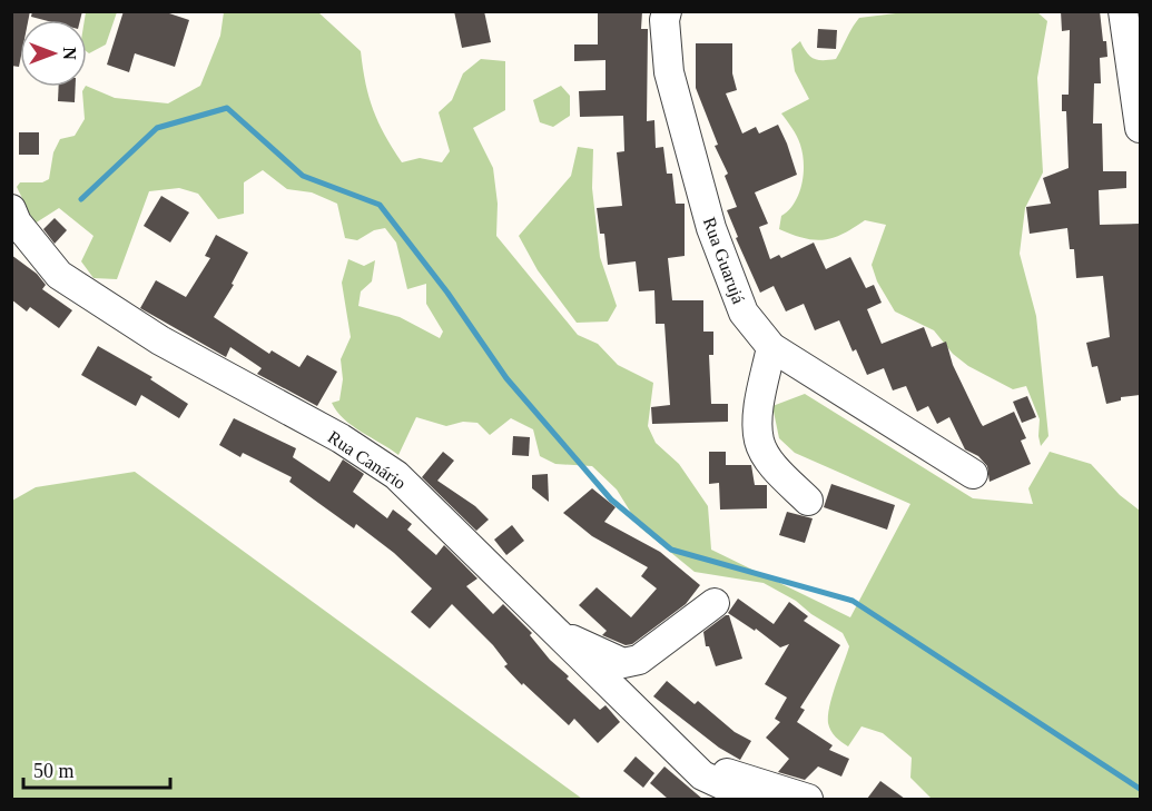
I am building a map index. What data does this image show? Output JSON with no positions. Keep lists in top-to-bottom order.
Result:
{
  "streets": {
    "street": ["Rua Guarujá", "Rua Canário"]
  },
  "scale_bar": "50 m",
  "north": "right"
}
